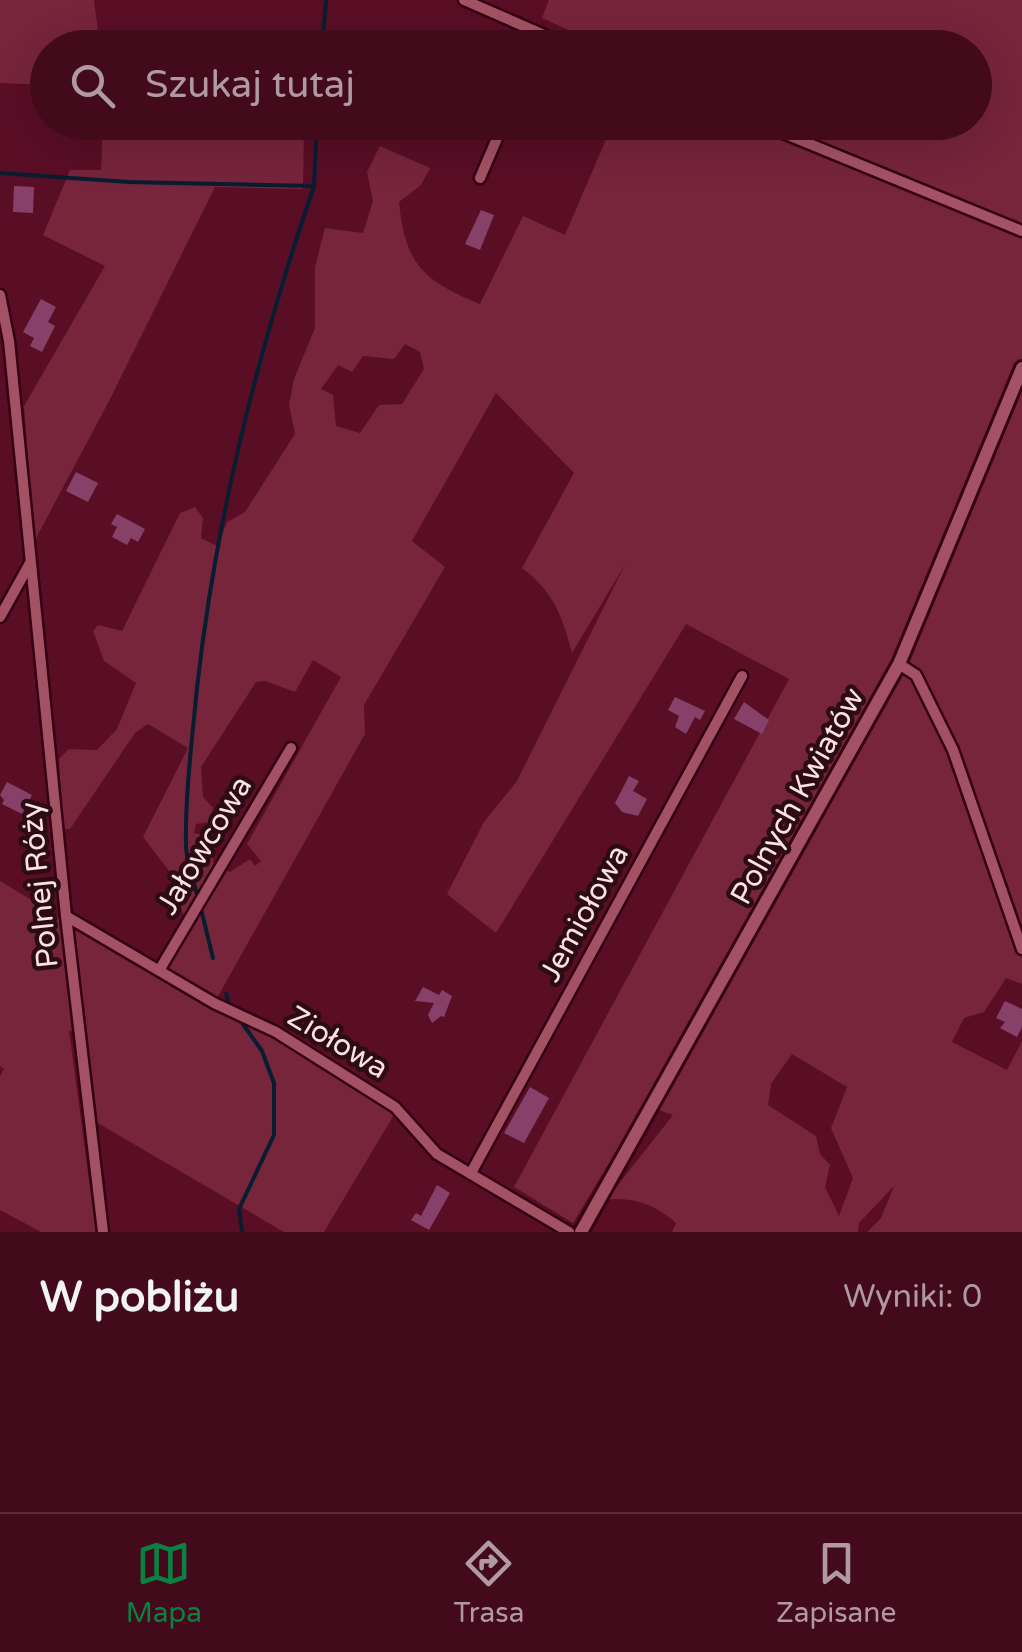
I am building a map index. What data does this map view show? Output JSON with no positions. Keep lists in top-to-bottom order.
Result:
{
  "streets": {
    "street": [
      "Polnych Kwiatów",
      "Jałowcowa",
      "Polnej Róży",
      "Jemiołowa",
      "Ziołowa"
    ]
  },
  "crossings": [
    ["Jałowcowa", "Ziołowa"],
    ["Polnej Róży", "Ziołowa"],
    ["Jemiołowa", "Ziołowa"]
  ],
  "page": {
    "search": "Szukaj tutaj",
    "heading": ["W pobliżu", "Wyniki: 0"],
    "nav": ["Mapa", "Trasa", "Zapisane"]
  }
}
